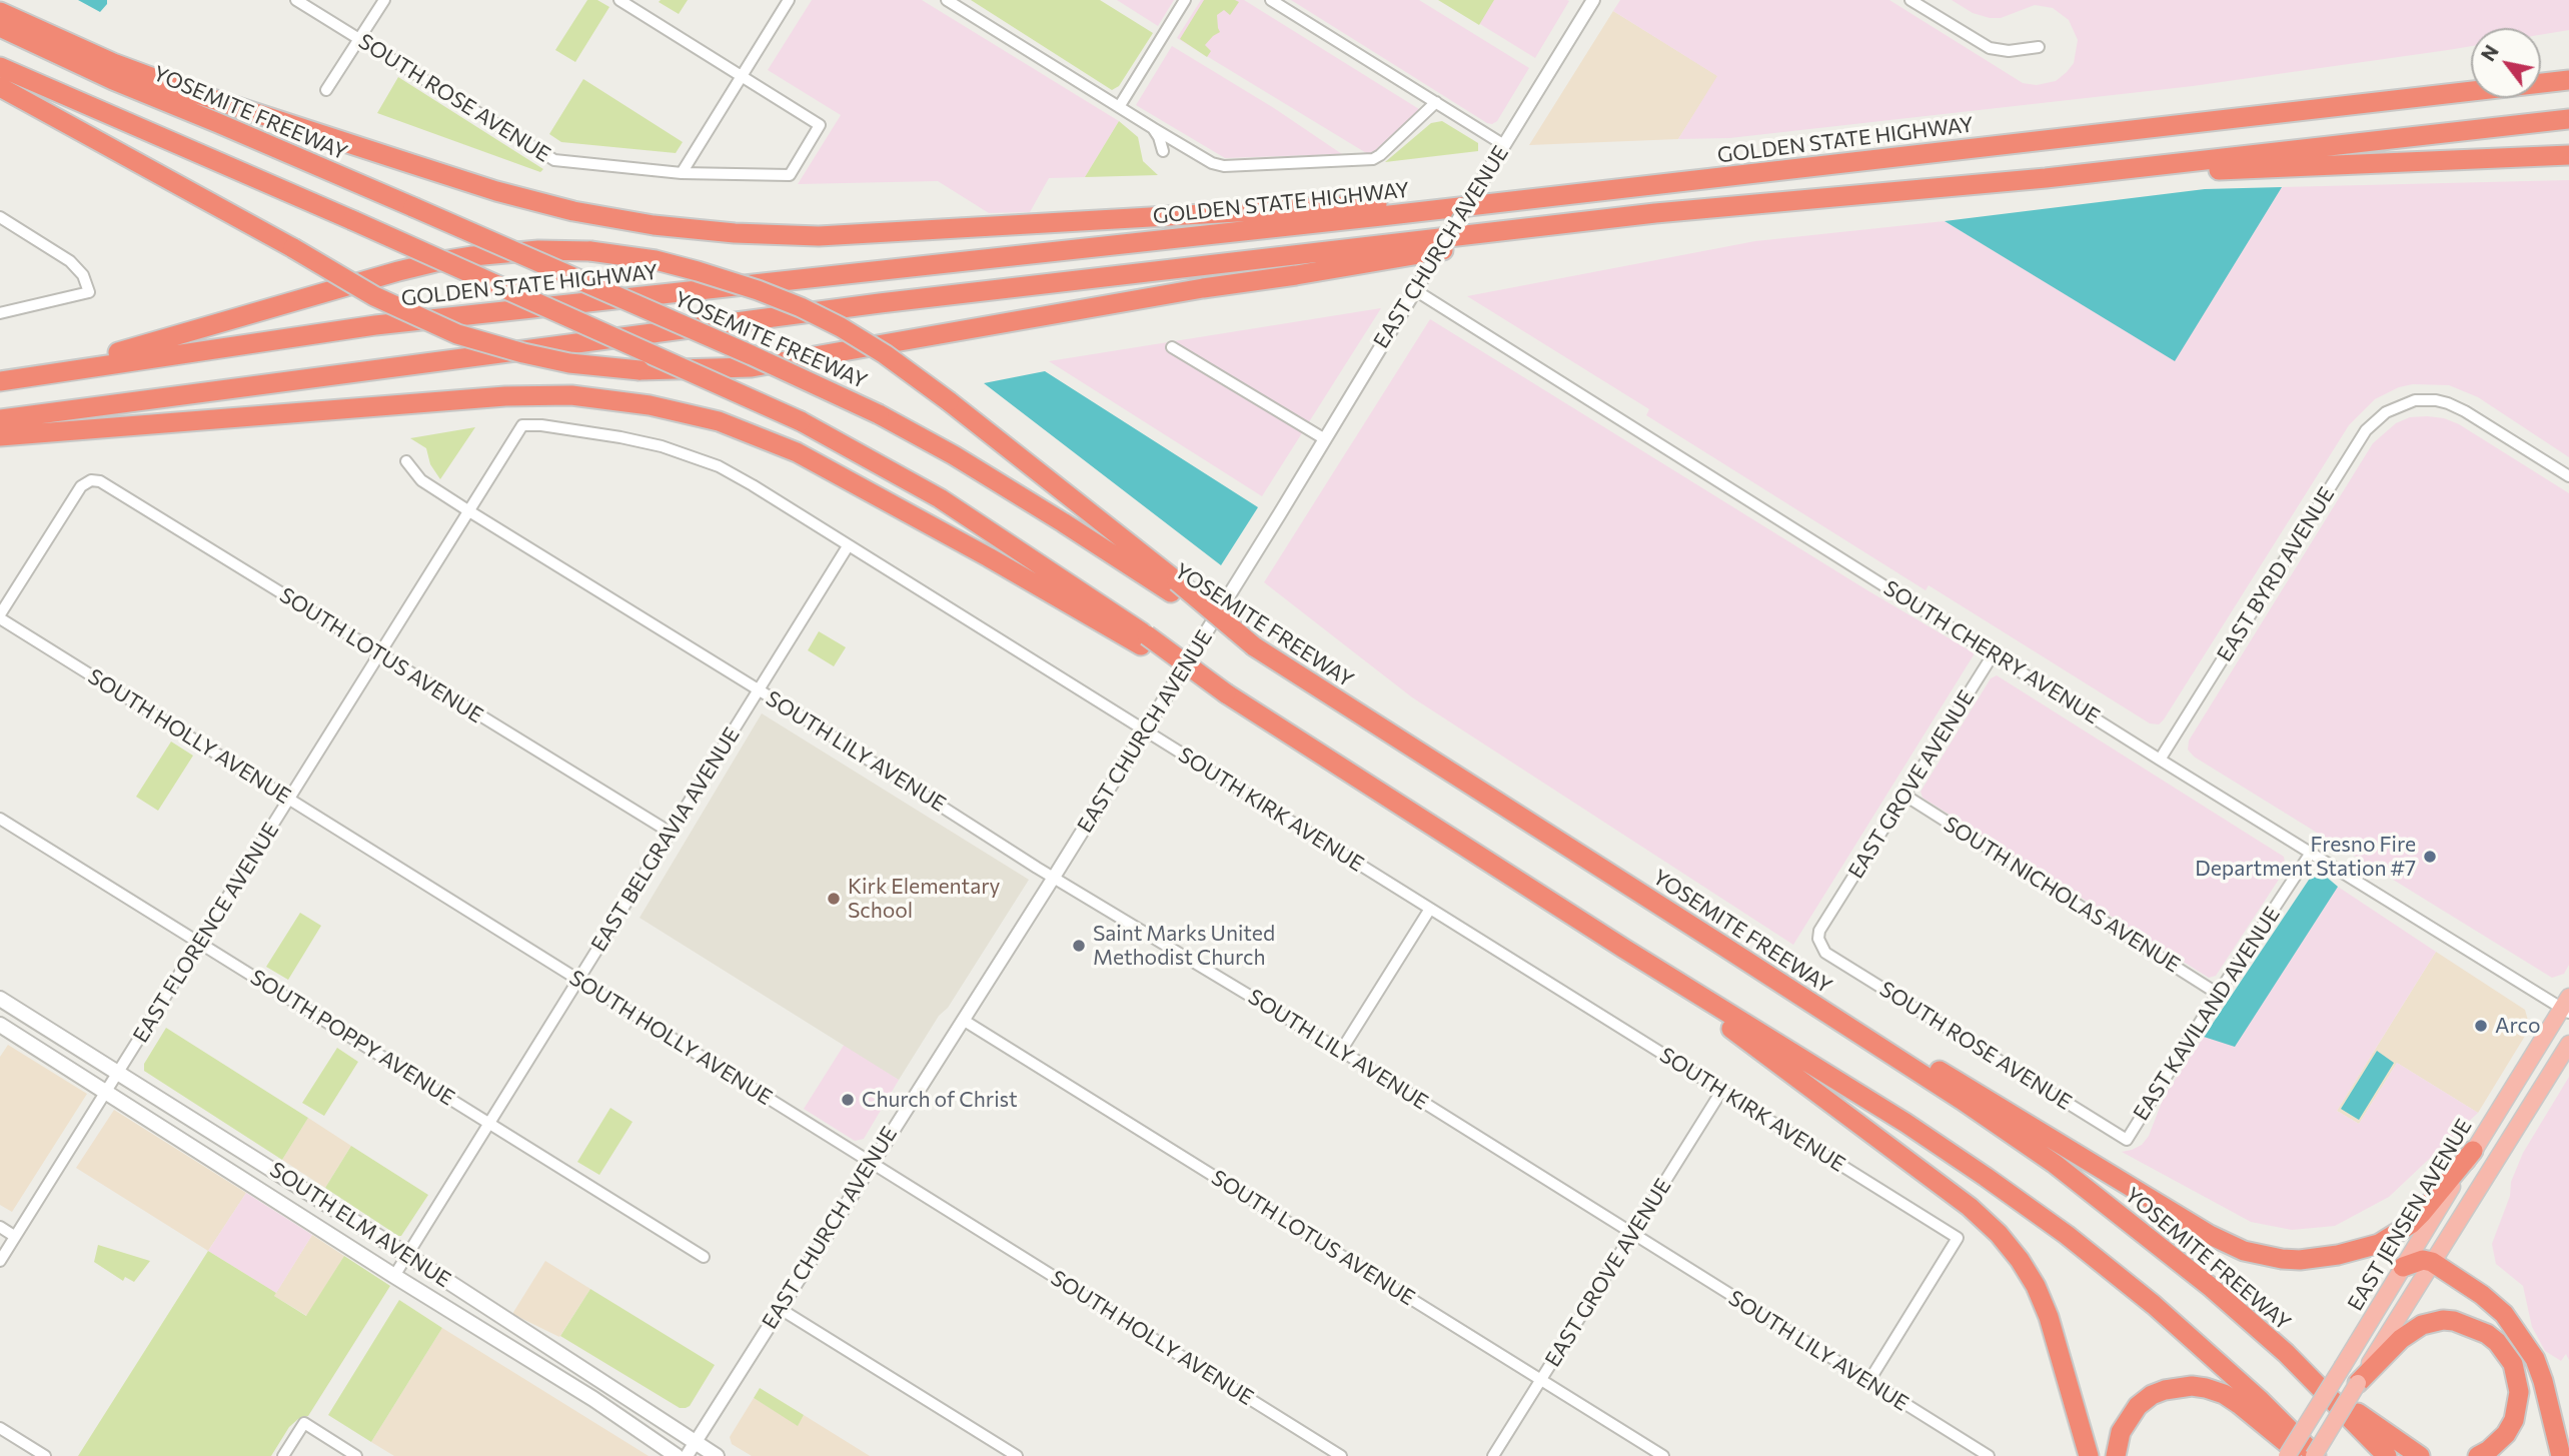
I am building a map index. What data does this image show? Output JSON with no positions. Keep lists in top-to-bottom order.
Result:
{
  "streets": {
    "highway": ["YOSEMITE FREEWAY", "GOLDEN STATE HIGHWAY"],
    "main road": ["EAST JENSEN AVENUE", "SOUTH ELM AVENUE"],
    "street": [
      "SOUTH ROSE AVENUE",
      "EAST CHURCH AVENUE",
      "EAST BYRD AVENUE",
      "SOUTH CHERRY AVENUE",
      "SOUTH LOTUS AVENUE",
      "SOUTH HOLLY AVENUE",
      "SOUTH LILY AVENUE",
      "EAST GROVE AVENUE",
      "SOUTH KIRK AVENUE",
      "EAST BELGRAVIA AVENUE",
      "SOUTH NICHOLAS AVENUE",
      "EAST FLORENCE AVENUE",
      "EAST KAVILAND AVENUE",
      "SOUTH POPPY AVENUE"
    ]
  },
  "crossings": [
    ["SOUTH ROSE AVENUE", "EAST GROVE AVENUE"],
    ["SOUTH ROSE AVENUE", "EAST KAVILAND AVENUE"],
    ["EAST CHURCH AVENUE", "SOUTH CHERRY AVENUE"],
    ["EAST CHURCH AVENUE", "SOUTH LOTUS AVENUE"],
    ["EAST CHURCH AVENUE", "SOUTH HOLLY AVENUE"],
    ["EAST CHURCH AVENUE", "SOUTH LILY AVENUE"],
    ["EAST CHURCH AVENUE", "SOUTH KIRK AVENUE"],
    ["EAST CHURCH AVENUE", "SOUTH ELM AVENUE"],
    ["EAST BYRD AVENUE", "SOUTH CHERRY AVENUE"],
    ["SOUTH CHERRY AVENUE", "EAST GROVE AVENUE"],
    ["SOUTH CHERRY AVENUE", "EAST KAVILAND AVENUE"],
    ["SOUTH CHERRY AVENUE", "EAST JENSEN AVENUE"],
    ["SOUTH LOTUS AVENUE", "SOUTH HOLLY AVENUE"],
    ["SOUTH LOTUS AVENUE", "EAST GROVE AVENUE"],
    ["SOUTH LOTUS AVENUE", "EAST BELGRAVIA AVENUE"],
    ["SOUTH LOTUS AVENUE", "EAST FLORENCE AVENUE"],
    ["SOUTH HOLLY AVENUE", "EAST BELGRAVIA AVENUE"],
    ["SOUTH HOLLY AVENUE", "EAST FLORENCE AVENUE"],
    ["SOUTH LILY AVENUE", "EAST GROVE AVENUE"],
    ["SOUTH LILY AVENUE", "SOUTH KIRK AVENUE"],
    ["SOUTH LILY AVENUE", "EAST BELGRAVIA AVENUE"],
    ["SOUTH LILY AVENUE", "EAST FLORENCE AVENUE"],
    ["EAST GROVE AVENUE", "SOUTH KIRK AVENUE"],
    ["EAST GROVE AVENUE", "SOUTH NICHOLAS AVENUE"],
    ["SOUTH KIRK AVENUE", "EAST BELGRAVIA AVENUE"],
    ["SOUTH KIRK AVENUE", "EAST FLORENCE AVENUE"],
    ["EAST BELGRAVIA AVENUE", "SOUTH POPPY AVENUE"],
    ["EAST BELGRAVIA AVENUE", "SOUTH ELM AVENUE"],
    ["SOUTH NICHOLAS AVENUE", "EAST KAVILAND AVENUE"],
    ["EAST FLORENCE AVENUE", "SOUTH POPPY AVENUE"],
    ["EAST FLORENCE AVENUE", "SOUTH ELM AVENUE"]
  ],
  "places": [
    "Fresno Fire Department Station #7",
    "Kirk Elementary School",
    "Saint Marks United Methodist Church",
    "Arco",
    "Church of Christ"
  ],
  "north": "top left"
}
